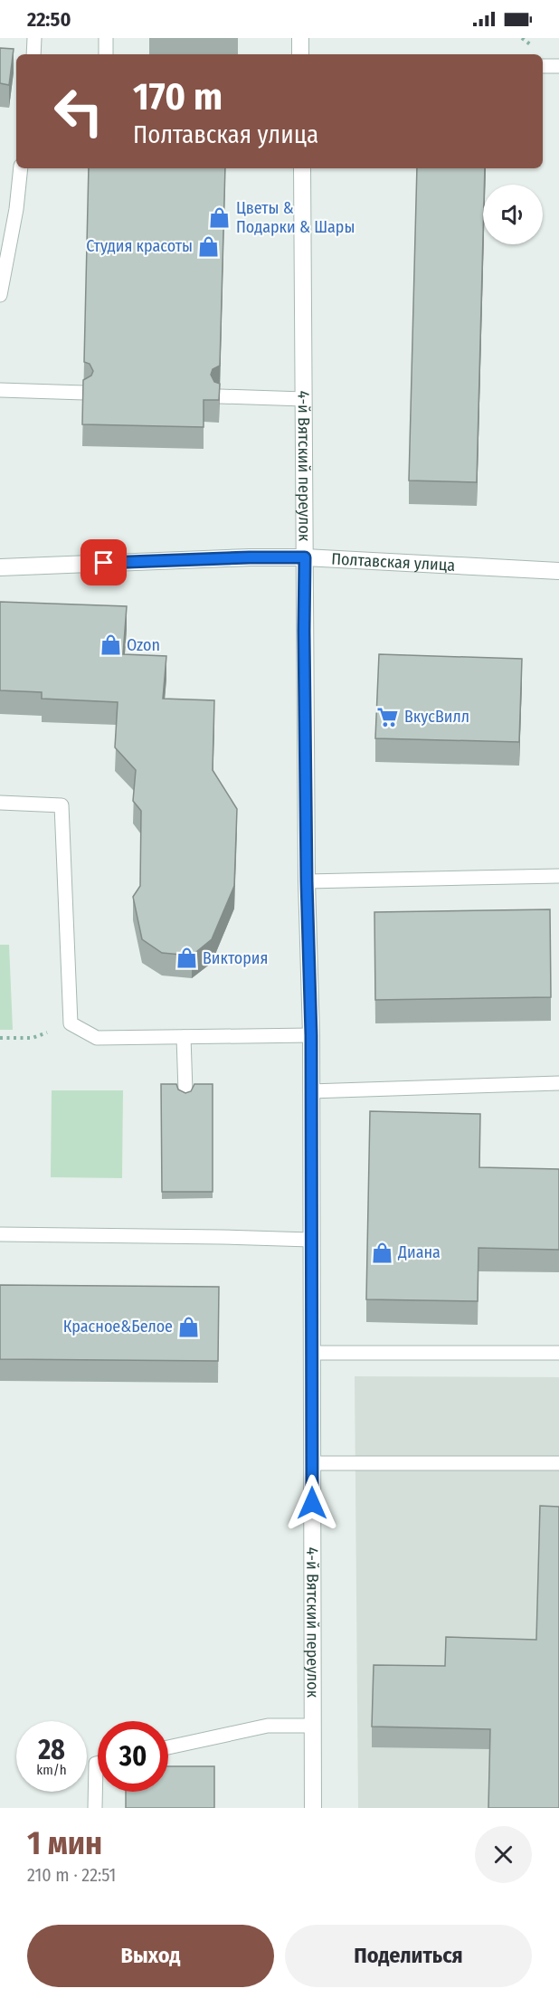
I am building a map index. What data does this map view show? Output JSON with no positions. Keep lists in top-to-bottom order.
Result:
{
  "streets": {
    "street": ["4-й Вятский переулок", "Полтавская улица"]
  },
  "crossings": [
    ["4-й Вятский переулок", "Полтавская улица"]
  ],
  "places": {
    "shop": [
      "Цветы & Подарки & Шары",
      "Студия красоты",
      "Ozon",
      "Виктория",
      "Диана",
      "Красное&Белое"
    ],
    "supermarket": ["ВкусВилл"]
  },
  "page": {
    "status": "22:50",
    "turn": ["170 m", "Полтавская улица"],
    "speed": "28 km/h",
    "limit": "30",
    "heading": ["1 мин", "210 m · 22:51"],
    "buttons": ["Выход", "Поделиться"]
  }
}
